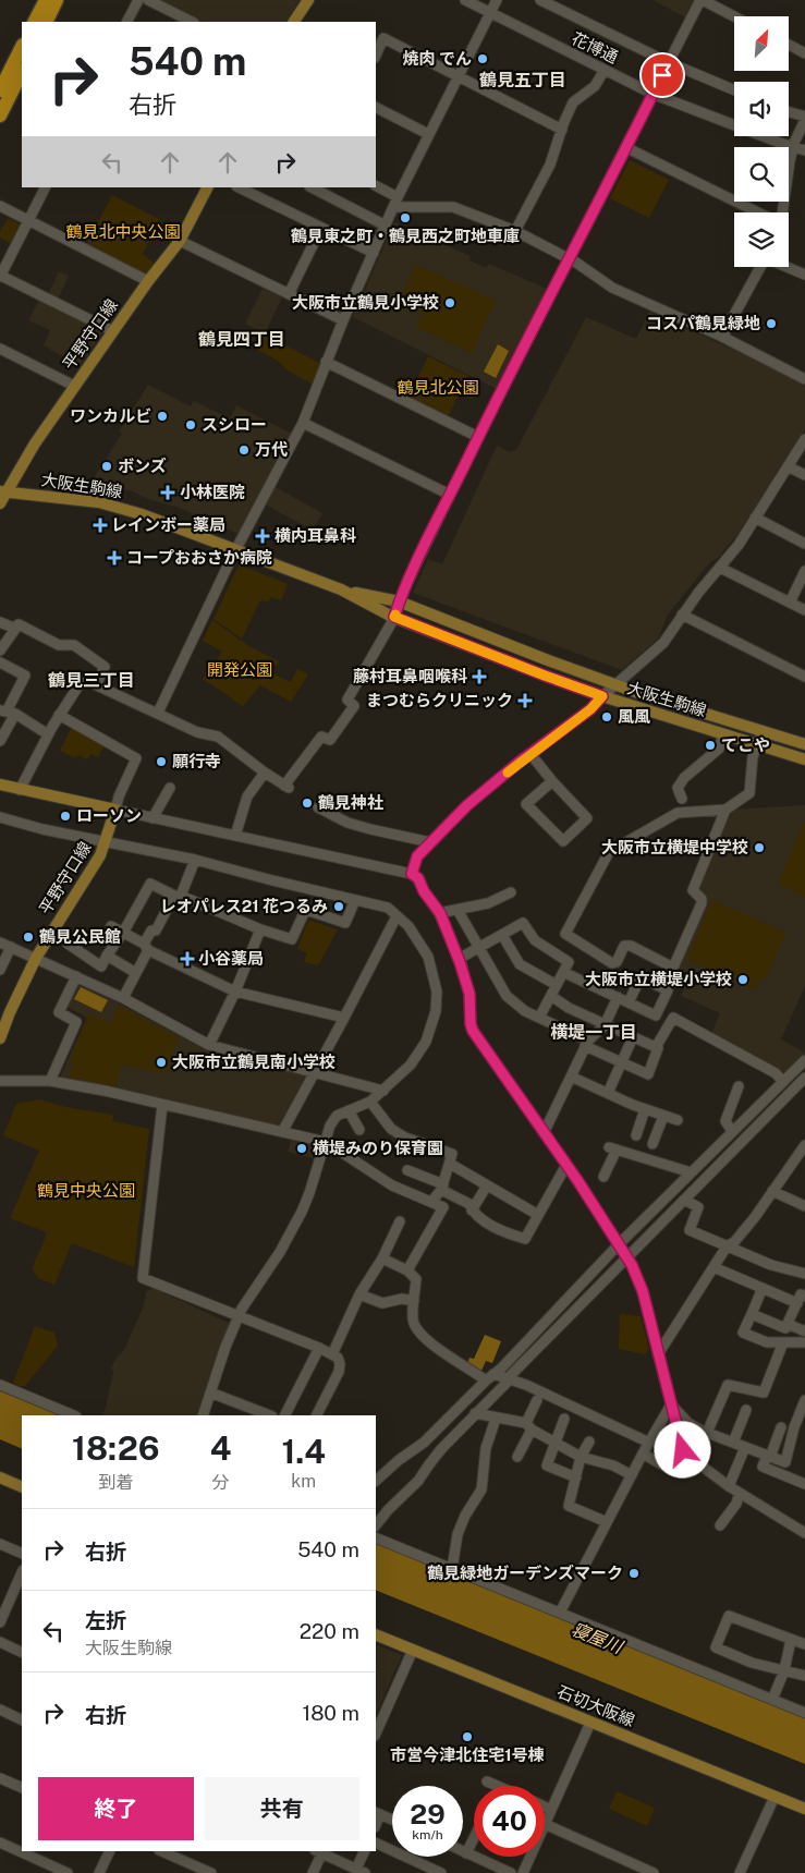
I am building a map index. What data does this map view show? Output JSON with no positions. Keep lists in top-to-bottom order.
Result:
{
  "streets": {
    "main road": ["平野守口線", "大阪生駒線", "石切大阪線"],
    "street": ["花博通"]
  },
  "crossings": [
    ["平野守口線", "大阪生駒線"]
  ],
  "districts": [
    "鶴見五丁目",
    "鶴見四丁目",
    "鶴見三丁目",
    "横堤一丁目"
  ],
  "water": ["寝屋川"],
  "parks": [
    "鶴見北中央公園",
    "鶴見北公園",
    "開発公園",
    "鶴見中央公園"
  ],
  "places": {
    "other": [
      "焼肉 でん",
      "鶴見東之町・鶴見西之町地車庫",
      "大阪市立鶴見小学校",
      "コスパ鶴見緑地",
      "ワンカルビ",
      "スシロー",
      "万代",
      "ボンズ",
      "風風",
      "てこや",
      "願行寺",
      "鶴見神社",
      "ローソン",
      "大阪市立横堤中学校",
      "レオパレス21 花つるみ",
      "鶴見公民館",
      "大阪市立横堤小学校",
      "大阪市立鶴見南小学校",
      "横堤みのり保育園",
      "鶴見緑地ガーデンズマーク",
      "市営今津北住宅1号棟"
    ],
    "health": [
      "小林医院",
      "レインボー薬局",
      "横内耳鼻科",
      "コープおおさか病院",
      "藤村耳鼻咽喉科",
      "まつむらクリニック",
      "小谷薬局"
    ]
  },
  "north": "top right",
  "page": {
    "turn": ["540 m", "右折"],
    "eta": [
      "18:26",
      "到着",
      "4",
      "分",
      "1.4",
      "km"
    ],
    "list": [
      {
        "name": "右折",
        "value": "540 m"
      },
      {
        "name": "左折",
        "note": "大阪生駒線",
        "value": "220 m"
      },
      {
        "name": "右折",
        "value": "180 m"
      }
    ],
    "buttons": ["終了", "共有"],
    "speed": "29 km/h",
    "limit": "40"
  }
}
